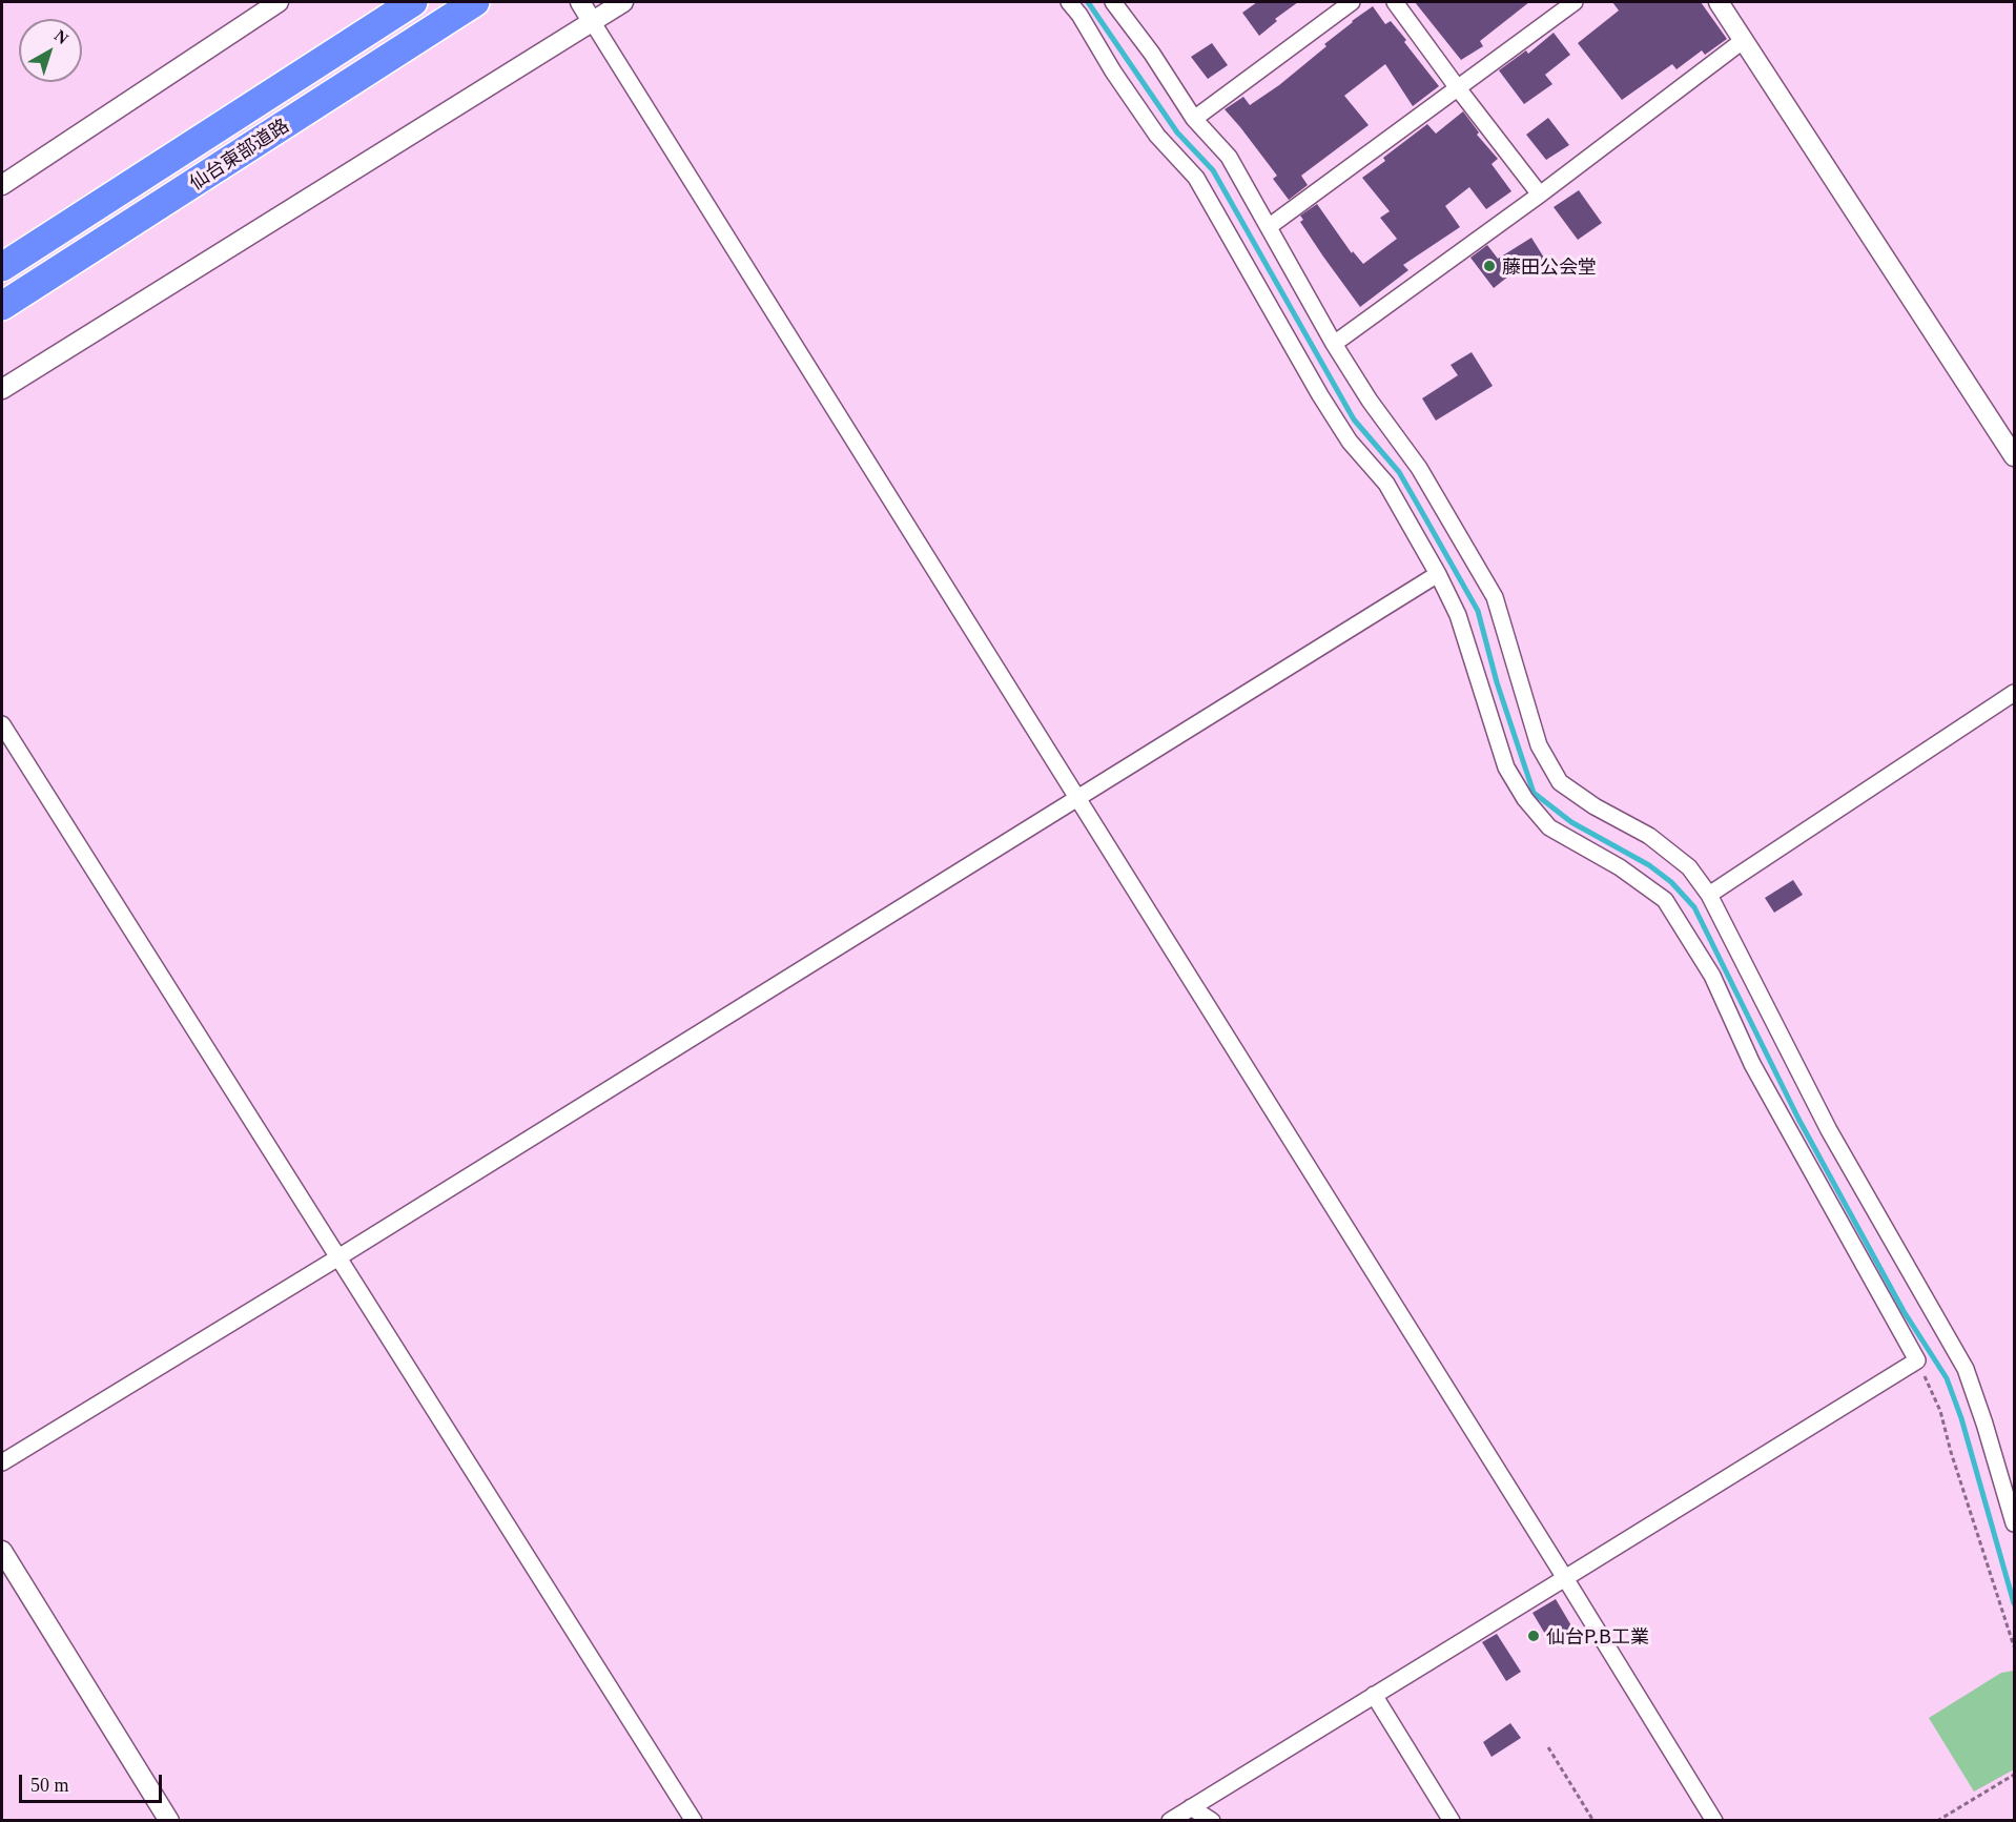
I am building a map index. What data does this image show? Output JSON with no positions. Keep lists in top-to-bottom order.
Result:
{
  "streets": {
    "highway": ["仙台東部道路"]
  },
  "places": ["藤田公会堂", "仙台P.B工業"],
  "scale_bar": "50 m",
  "north": "top right"
}
